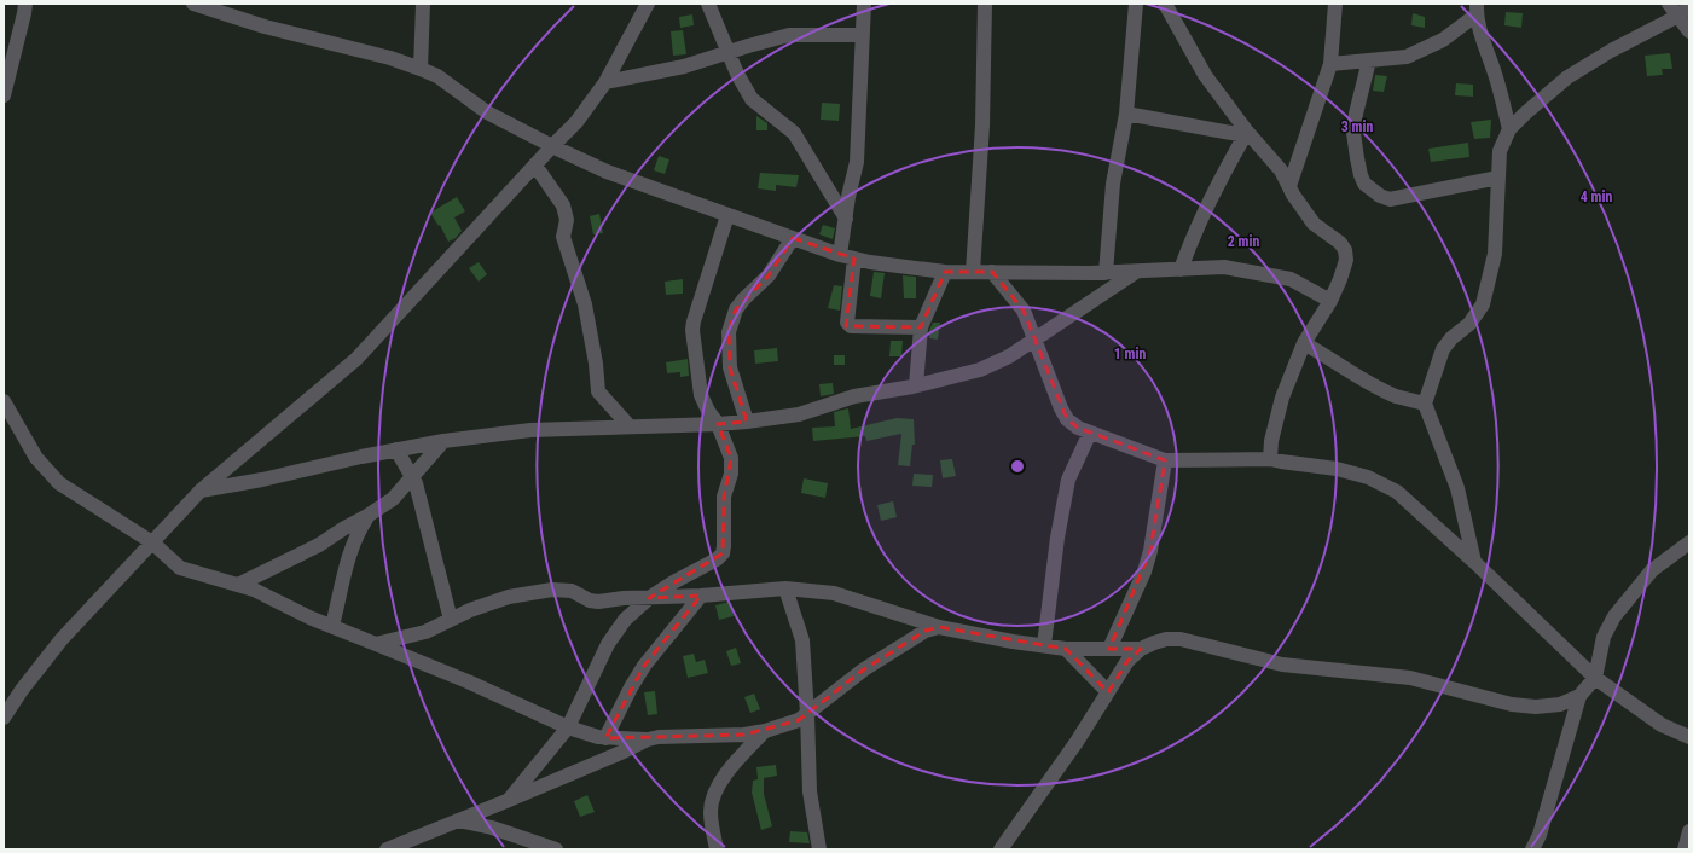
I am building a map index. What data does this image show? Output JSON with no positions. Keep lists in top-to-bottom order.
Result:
{
  "rings": [
    "3 min",
    "4 min",
    "2 min",
    "1 min"
  ]
}
